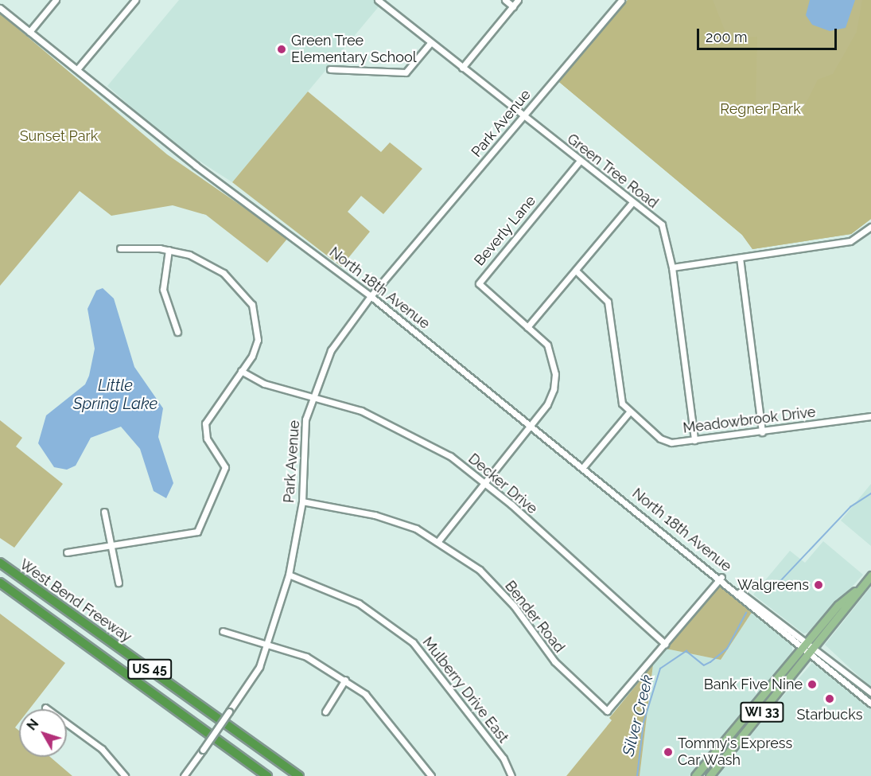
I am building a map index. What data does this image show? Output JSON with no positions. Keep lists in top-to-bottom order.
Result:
{
  "streets": {
    "highway": ["West Bend Freeway", "US 45"],
    "main road": ["WI 33"],
    "street": [
      "Park Avenue",
      "Green Tree Road",
      "Beverly Lane",
      "North 18th Avenue",
      "Meadowbrook Drive",
      "Decker Drive",
      "Bender Road",
      "Mulberry Drive East"
    ]
  },
  "crossings": [
    ["Park Avenue", "Green Tree Road"],
    ["Park Avenue", "North 18th Avenue"],
    ["Park Avenue", "Decker Drive"],
    ["Park Avenue", "Bender Road"],
    ["Park Avenue", "Mulberry Drive East"],
    ["Green Tree Road", "Beverly Lane"],
    ["Green Tree Road", "Meadowbrook Drive"],
    ["Beverly Lane", "North 18th Avenue"],
    ["Beverly Lane", "Decker Drive"],
    ["Beverly Lane", "Bender Road"],
    ["North 18th Avenue", "WI 33"],
    ["Decker Drive", "Bender Road"]
  ],
  "water": ["Little Spring Lake", "Silver Creek"],
  "parks": ["Regner Park", "Sunset Park"],
  "places": [
    "Green Tree Elementary School",
    "Walgreens",
    "Bank Five Nine",
    "Starbucks",
    "Tommy's Express Car Wash"
  ],
  "scale_bar": "200 m",
  "north": "top left"
}
